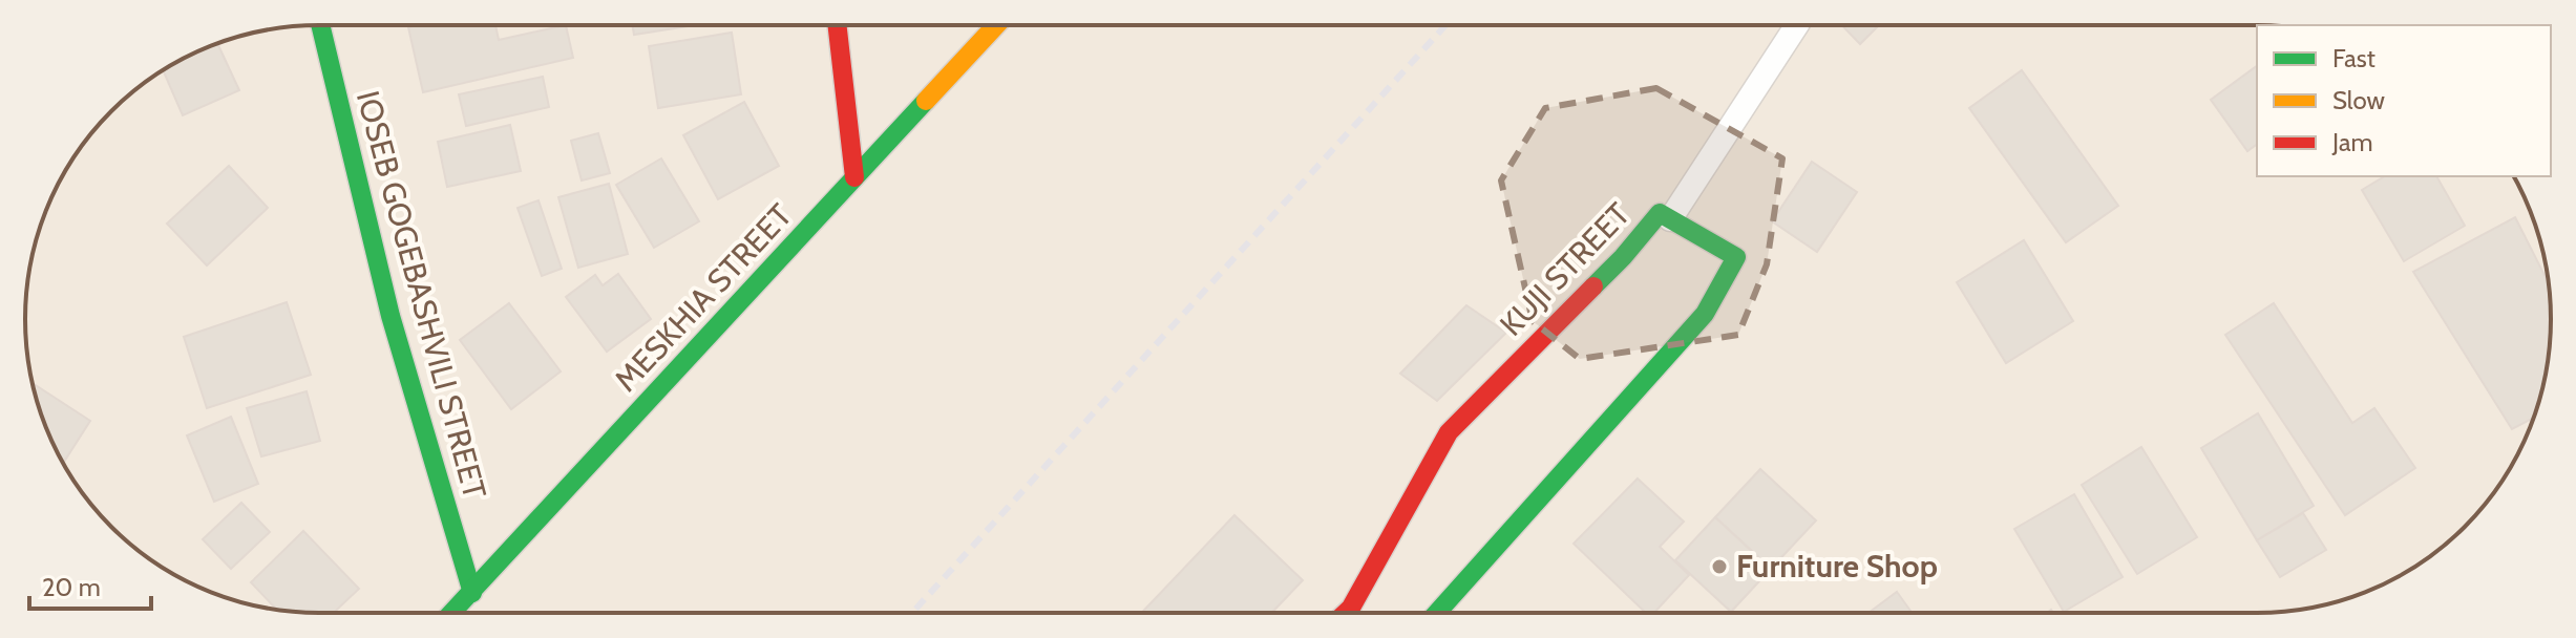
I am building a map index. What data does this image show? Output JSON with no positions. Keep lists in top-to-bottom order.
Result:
{
  "streets": {
    "street": ["KUJI STREET", "IOSEB GOGEBASHVILI STREET", "MESKHIA STREET"]
  },
  "crossings": [
    ["IOSEB GOGEBASHVILI STREET", "MESKHIA STREET"]
  ],
  "places": ["Furniture Shop"],
  "legend": ["Fast", "Slow", "Jam"],
  "scale_bar": "20 m"
}
